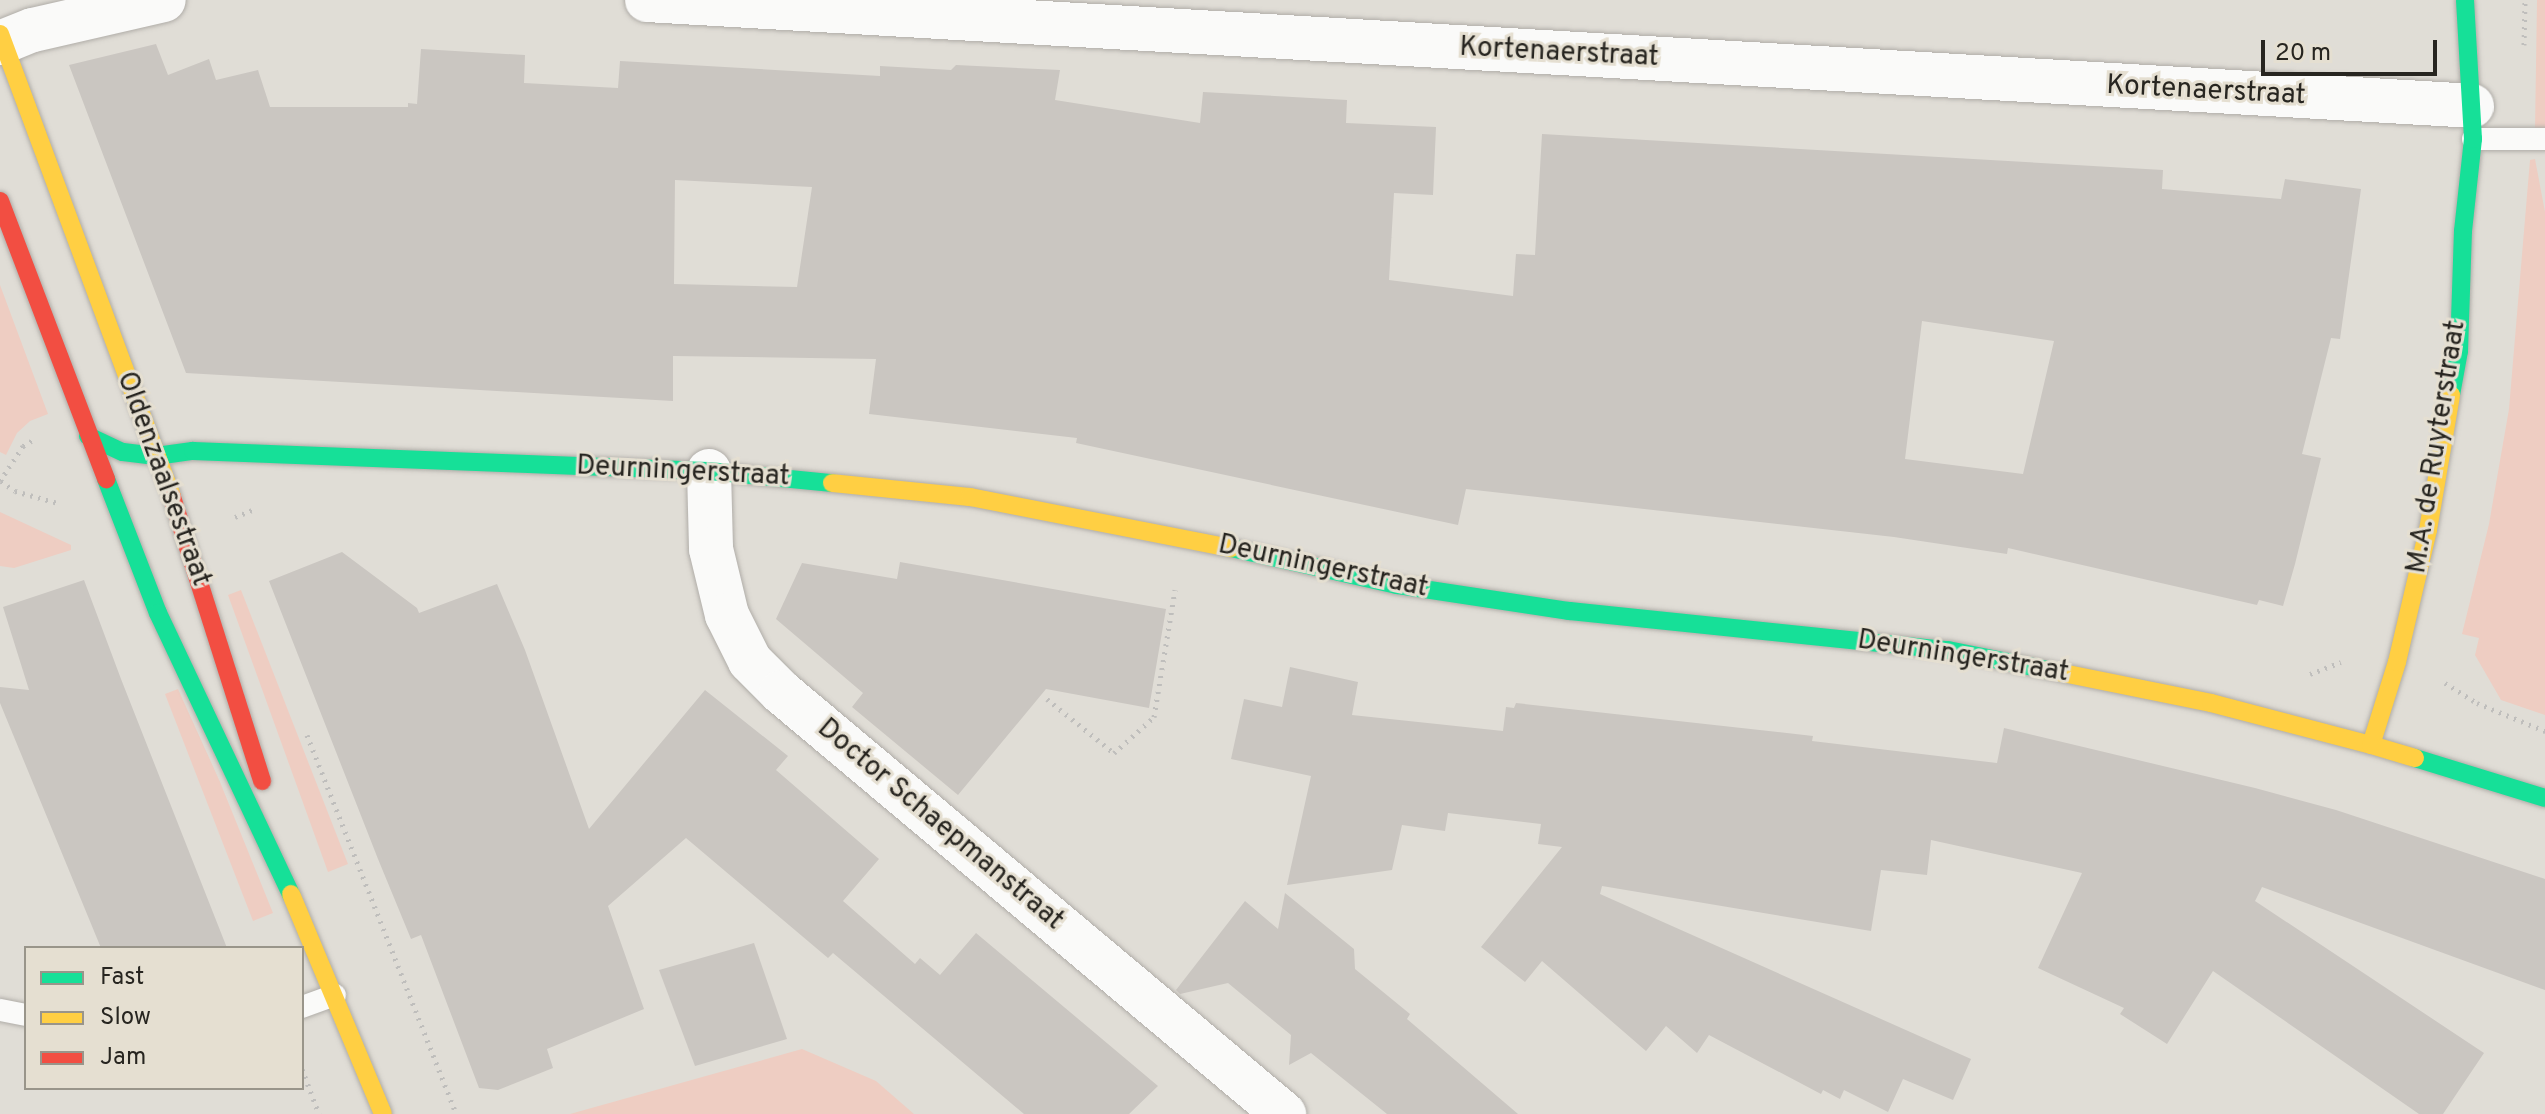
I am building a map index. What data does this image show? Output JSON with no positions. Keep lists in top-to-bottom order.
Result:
{
  "streets": {
    "main road": ["M.A. de Ruyterstraat", "Deurningerstraat", "Oldenzaalsestraat"],
    "street": ["Kortenaerstraat", "Doctor Schaepmanstraat"]
  },
  "crossings": [
    ["Kortenaerstraat", "M.A. de Ruyterstraat"],
    ["M.A. de Ruyterstraat", "Deurningerstraat"],
    ["Deurningerstraat", "Oldenzaalsestraat"],
    ["Deurningerstraat", "Doctor Schaepmanstraat"]
  ],
  "legend": ["Fast", "Slow", "Jam"],
  "scale_bar": "20 m"
}
